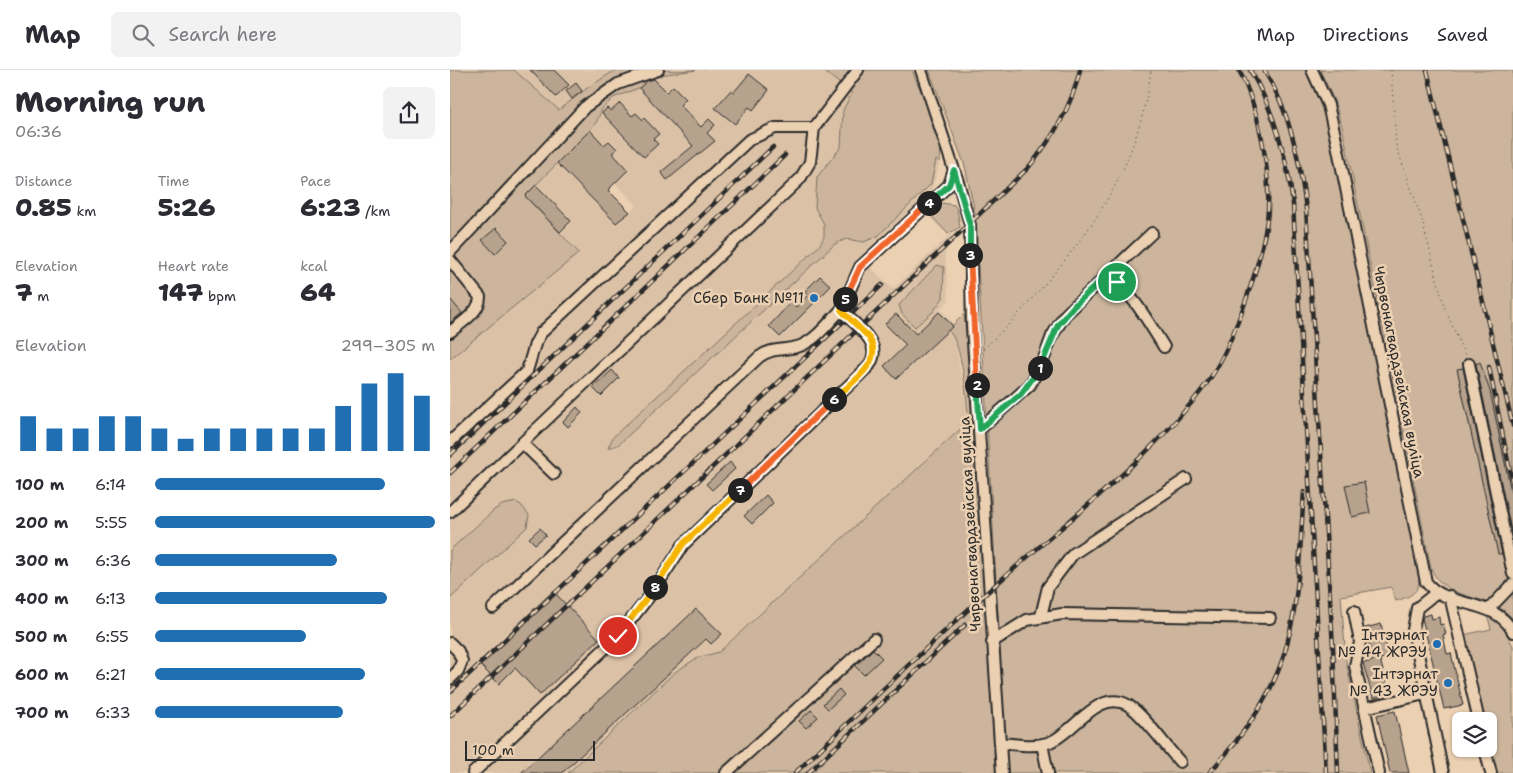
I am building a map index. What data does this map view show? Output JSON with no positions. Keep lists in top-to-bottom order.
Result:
{
  "streets": {
    "street": ["Чырвонагвардзейская вуліца"]
  },
  "places": ["Сбер Банк №11", "Інтэрнат № 44 ЖРЭУ", "Інтэрнат № 43 ЖРЭУ"],
  "scale_bar": "100 m",
  "page": {
    "header": "Map",
    "search": "Search here",
    "nav": ["Map", "Directions", "Saved"],
    "heading": ["Morning run", "06:36"],
    "stats": [
      ["Distance", "0.85 km"],
      ["Time", "5:26"],
      ["Pace", "6:23 /km"],
      ["Elevation", "7 m"],
      ["Heart rate", "147 bpm"],
      ["kcal", "64"]
    ],
    "pins": [
      "4",
      "3",
      "5",
      "1",
      "2",
      "6",
      "7",
      "8"
    ],
    "chart": ["Elevation", "299–305 m"],
    "list": [
      {
        "name": "100 m",
        "note": "6:14"
      },
      {
        "name": "200 m",
        "note": "5:55"
      },
      {
        "name": "300 m",
        "note": "6:36"
      },
      {
        "name": "400 m",
        "note": "6:13"
      },
      {
        "name": "500 m",
        "note": "6:55"
      },
      {
        "name": "600 m",
        "note": "6:21"
      },
      {
        "name": "700 m",
        "note": "6:33"
      }
    ],
    "scale": "100 m"
  }
}
